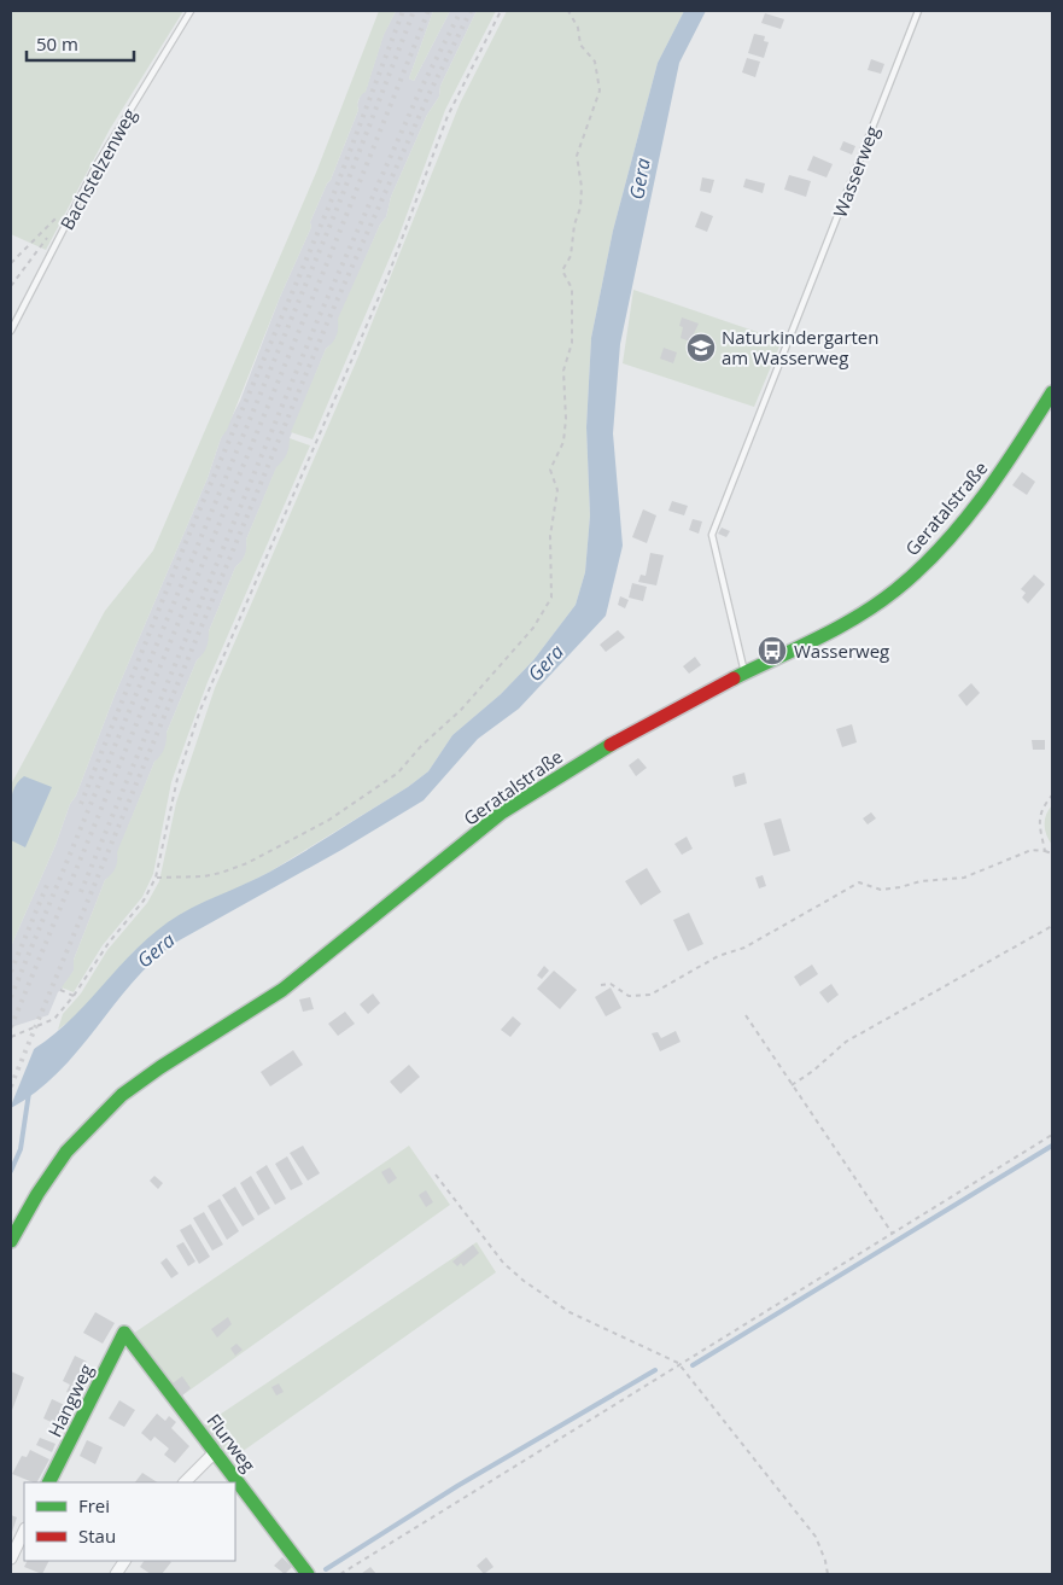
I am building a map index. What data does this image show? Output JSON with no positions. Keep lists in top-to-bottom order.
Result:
{
  "streets": {
    "street": ["Geratalstraße", "Hangweg", "Flurweg"],
    "lane": ["Bachstelzenweg", "Wasserweg"]
  },
  "crossings": [
    ["Wasserweg", "Geratalstraße"],
    ["Hangweg", "Flurweg"]
  ],
  "water": ["Gera"],
  "places": {
    "school or university": ["Naturkindergarten am Wasserweg"],
    "bus stop": ["Wasserweg"]
  },
  "legend": ["Frei", "Stau"],
  "scale_bar": "50 m"
}
